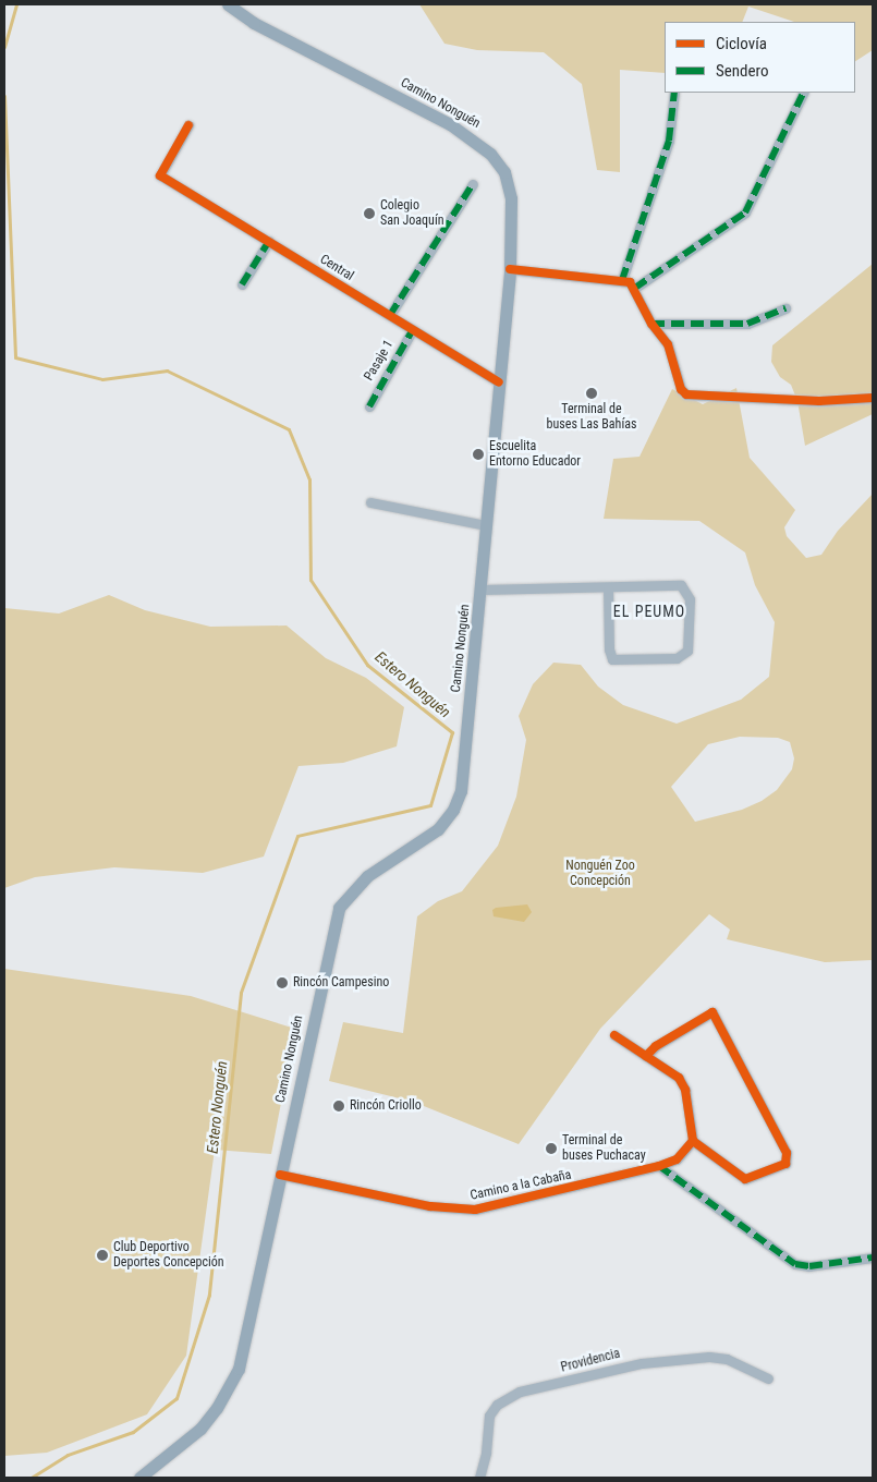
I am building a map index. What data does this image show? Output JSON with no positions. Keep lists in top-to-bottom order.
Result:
{
  "streets": {
    "main road": ["Camino Nonguén"],
    "street": [
      "Central",
      "Pasaje 1",
      "Camino a la Cabaña",
      "Providencia"
    ]
  },
  "crossings": [
    ["Camino Nonguén", "Central"],
    ["Camino Nonguén", "Camino a la Cabaña"],
    ["Central", "Pasaje 1"]
  ],
  "districts": ["EL PEUMO"],
  "water": ["Estero Nonguén"],
  "parks": ["Nonguén Zoo Concepción"],
  "places": [
    "Colegio San Joaquín",
    "Terminal de buses Las Bahías",
    "Escuelita Entorno Educador",
    "Rincón Campesino",
    "Rincón Criollo",
    "Terminal de buses Puchacay",
    "Club Deportivo Deportes Concepción"
  ],
  "legend": ["Ciclovía", "Sendero"]
}
